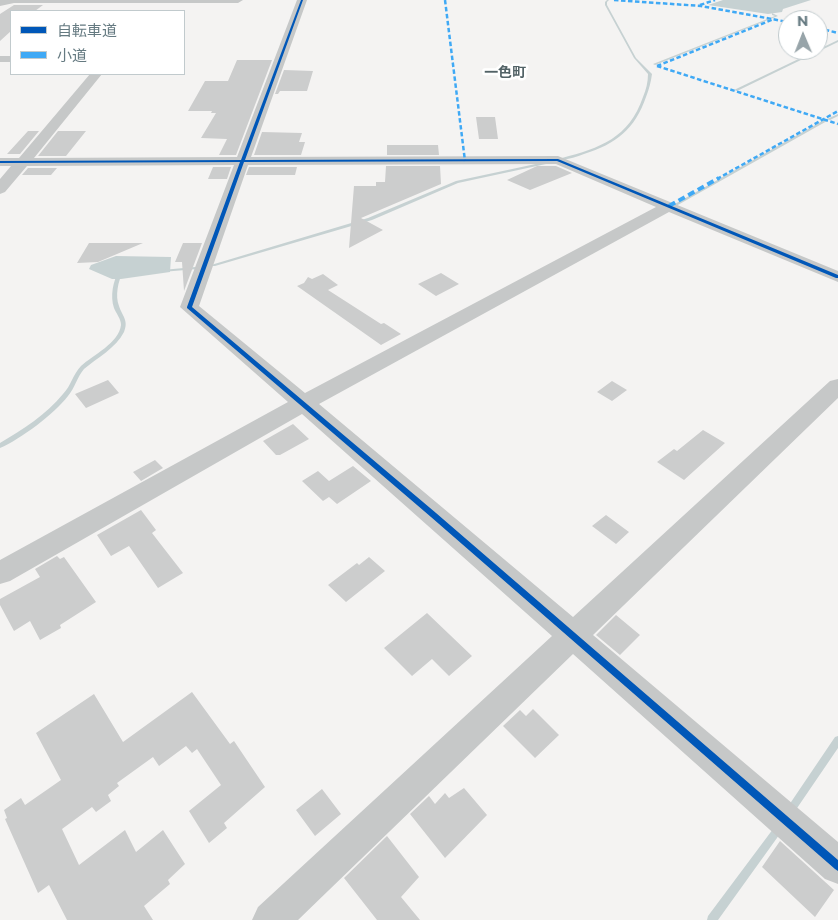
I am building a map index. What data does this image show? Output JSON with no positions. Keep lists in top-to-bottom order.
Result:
{
  "districts": ["一色町"],
  "legend": ["自転車道", "小道"],
  "north": "top"
}
